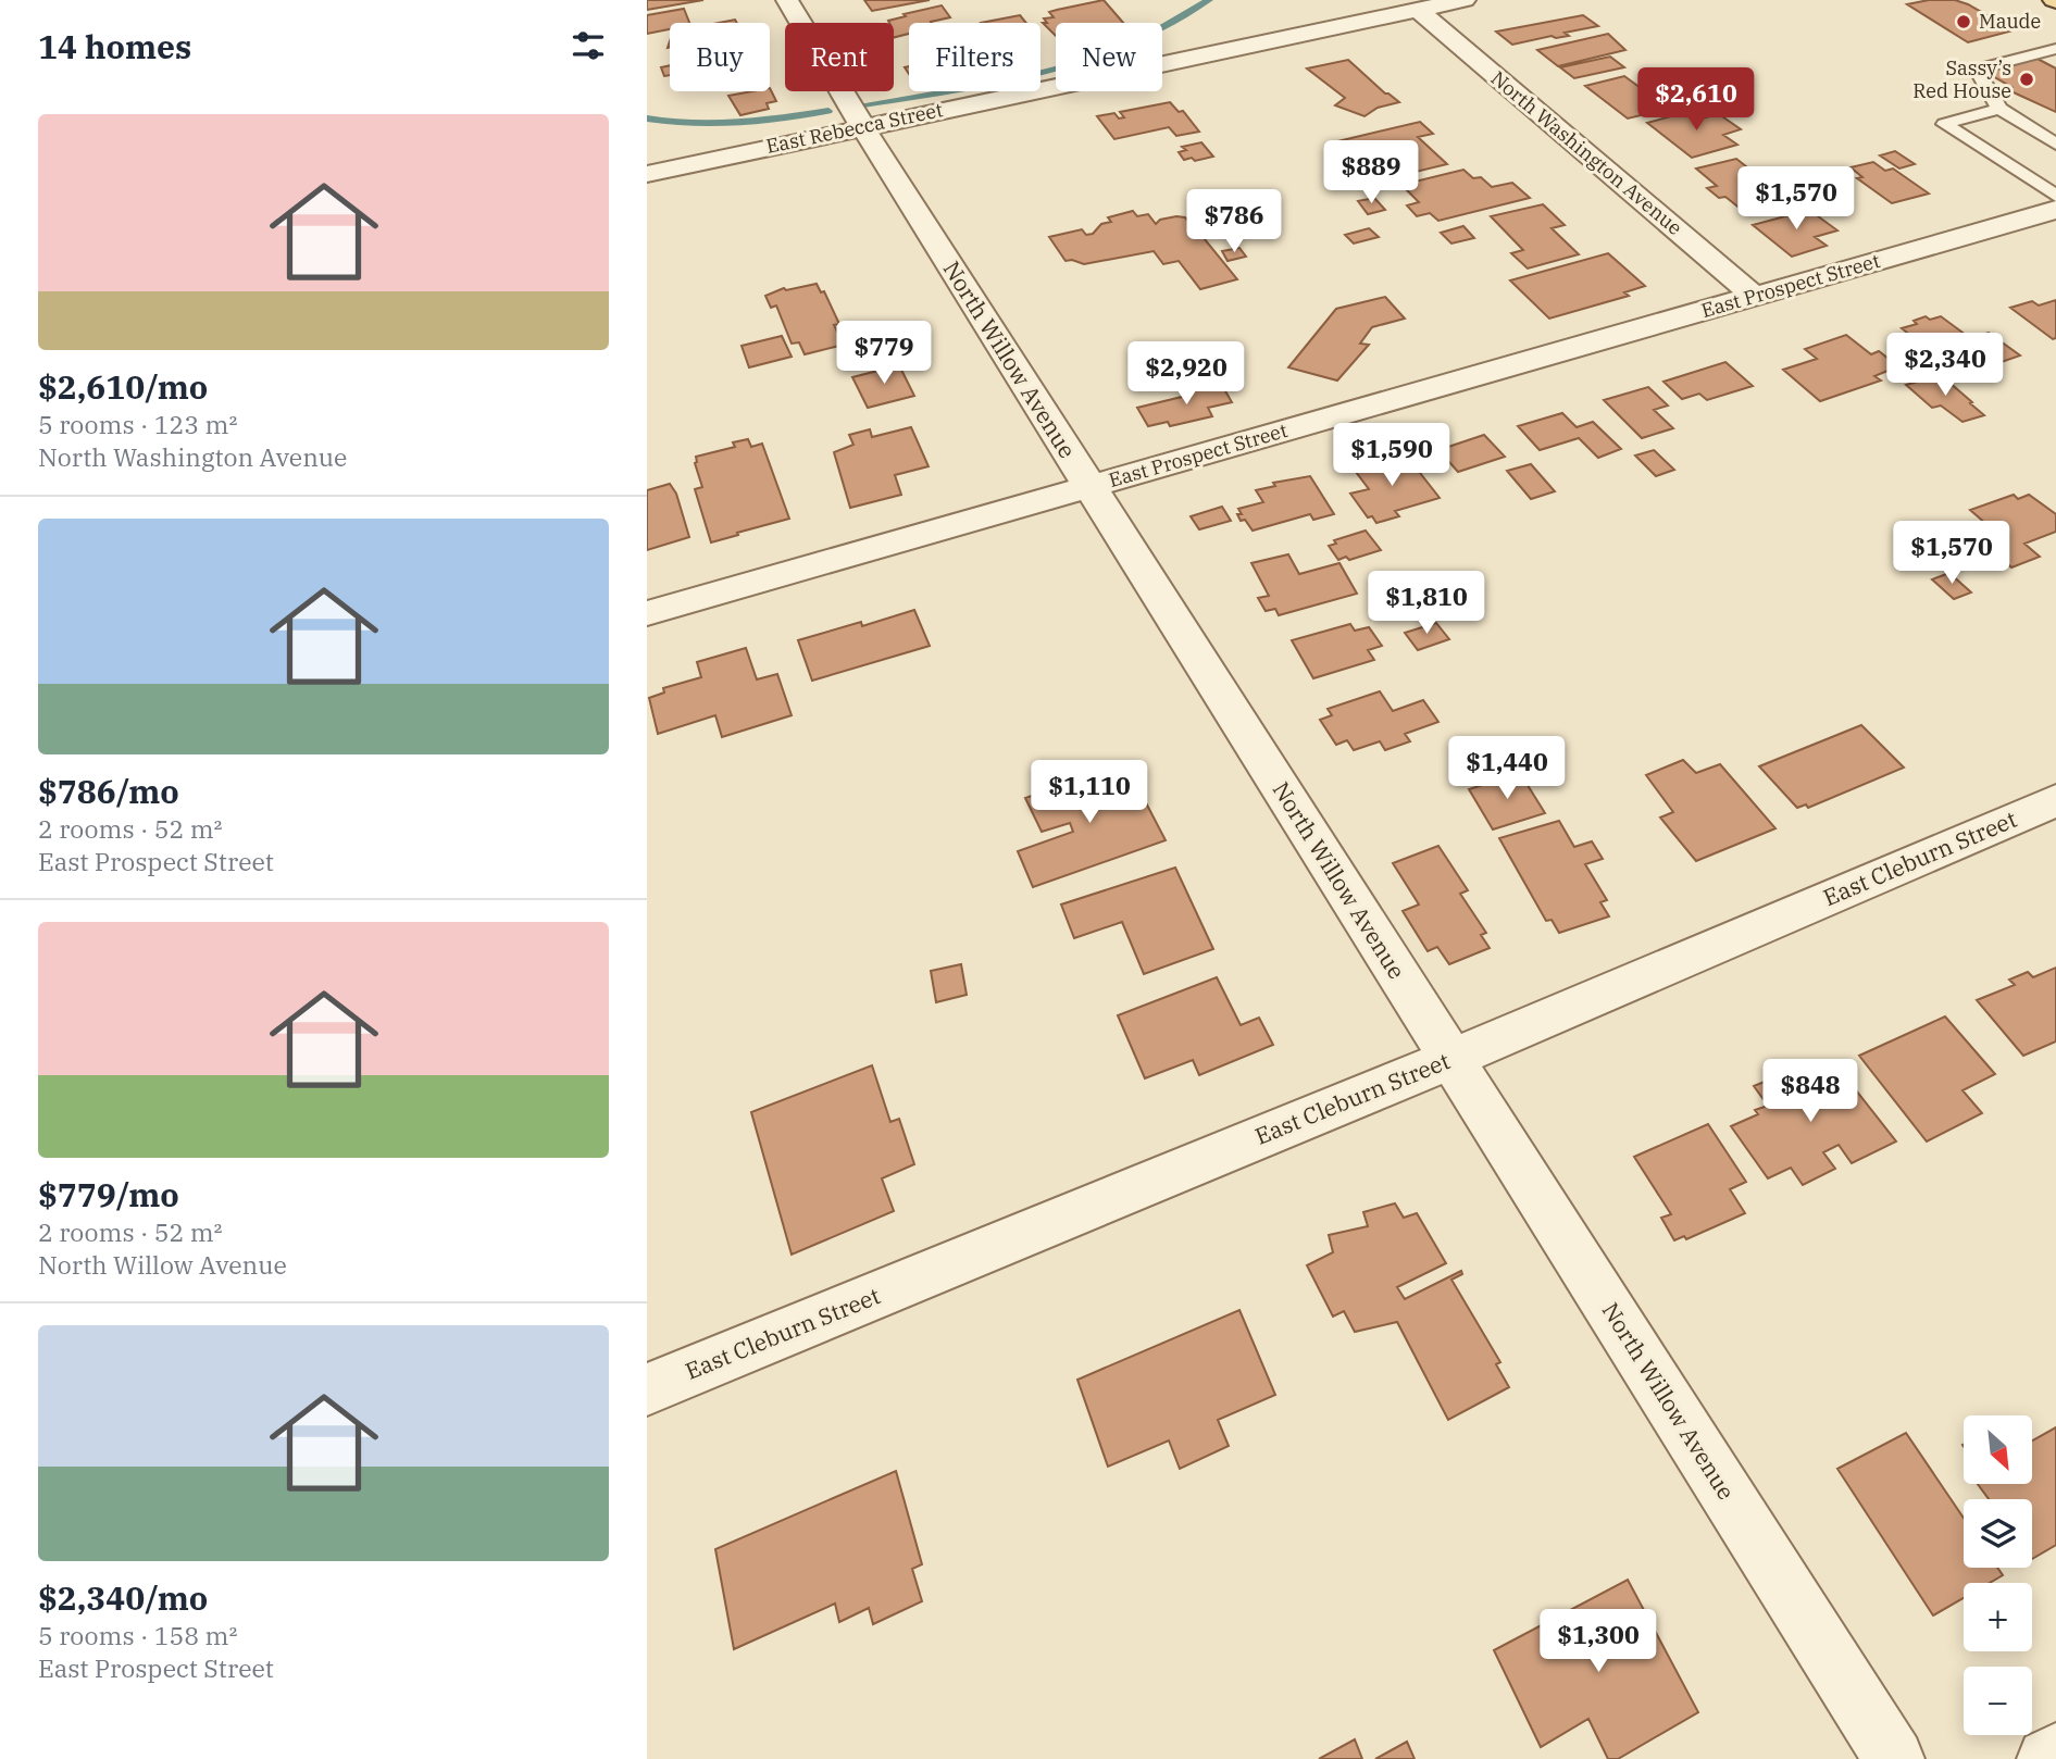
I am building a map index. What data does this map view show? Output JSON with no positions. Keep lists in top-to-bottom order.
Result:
{
  "streets": {
    "street": [
      "East Rebecca Street",
      "North Washington Avenue",
      "East Prospect Street",
      "North Willow Avenue",
      "East Cleburn Street"
    ]
  },
  "crossings": [
    ["East Rebecca Street", "North Washington Avenue"],
    ["East Rebecca Street", "North Willow Avenue"],
    ["North Washington Avenue", "East Prospect Street"],
    ["East Prospect Street", "North Willow Avenue"],
    ["North Willow Avenue", "East Cleburn Street"]
  ],
  "places": ["Maude", "Sassy’s Red House"],
  "north": "bottom right",
  "page": {
    "heading": "14 homes",
    "chip": [
      "Buy",
      "Rent",
      "Filters",
      "New"
    ],
    "price": [
      "$2,610",
      "$889",
      "$1,570",
      "$786",
      "$779",
      "$2,340",
      "$2,920",
      "$1,590",
      "$1,570",
      "$1,810",
      "$1,440",
      "$1,110",
      "$848",
      "$1,300"
    ],
    "list": [
      {
        "name": "$2,610/mo",
        "note": "5 rooms · 123 m² · North Washington Avenue"
      },
      {
        "name": "$786/mo",
        "note": "2 rooms · 52 m² · East Prospect Street"
      },
      {
        "name": "$779/mo",
        "note": "2 rooms · 52 m² · North Willow Avenue"
      },
      {
        "name": "$2,340/mo",
        "note": "5 rooms · 158 m² · East Prospect Street"
      }
    ],
    "map_buttons": ["+", "−"]
  }
}
